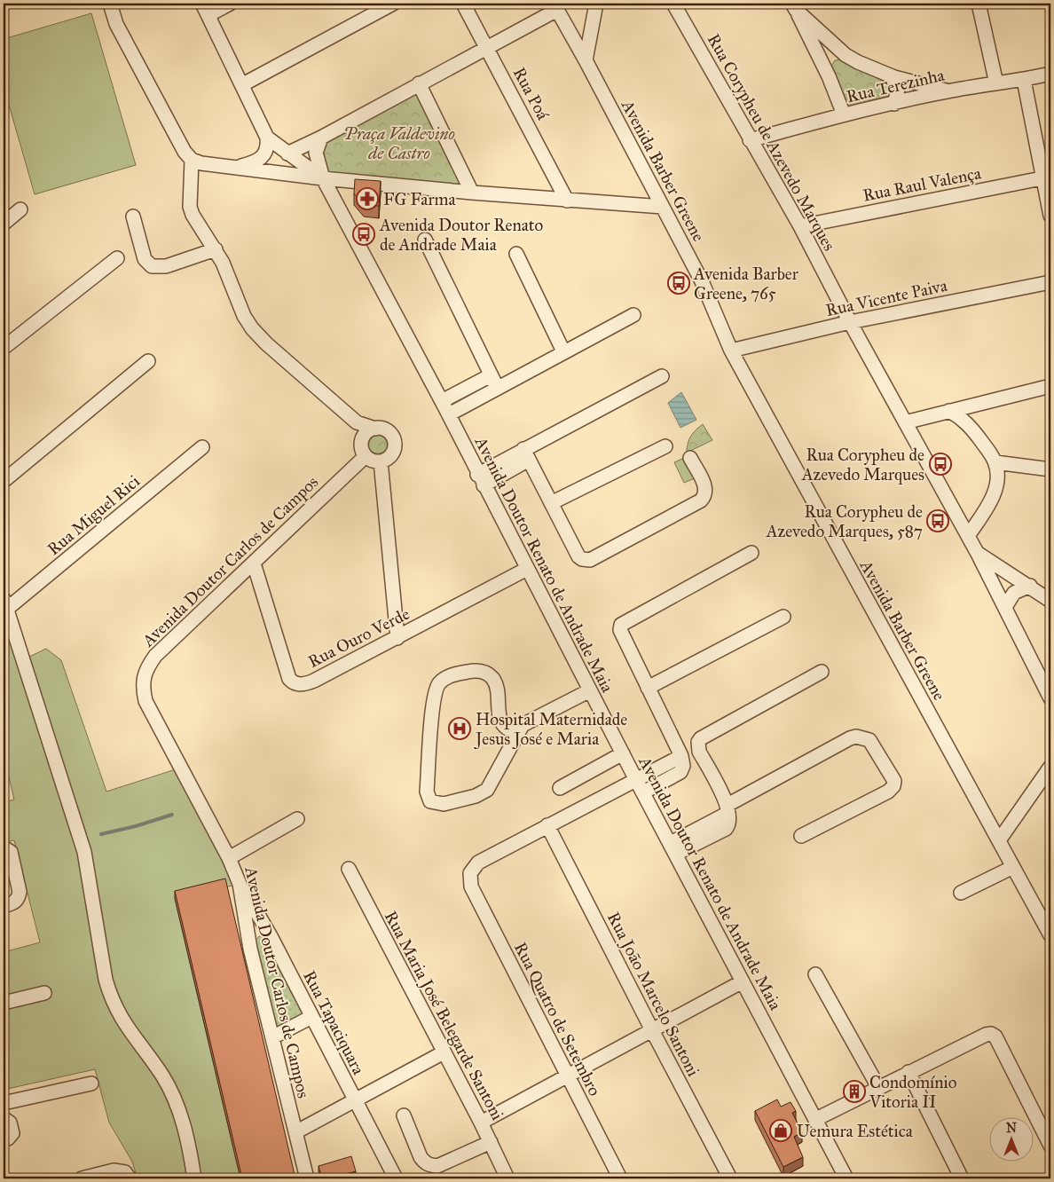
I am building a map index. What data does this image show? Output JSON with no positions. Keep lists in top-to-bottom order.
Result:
{
  "streets": {
    "street": [
      "Rua Terezinha",
      "Rua Poá",
      "Rua Corypheu de Azevedo Marques",
      "Avenida Barber Greene",
      "Rua Raul Valença",
      "Rua Vicente Paiva",
      "Rua Miguel Rici",
      "Avenida Doutor Carlos de Campos",
      "Avenida Doutor Renato de Andrade Maia",
      "Rua Ouro Verde",
      "Rua João Marcelo Santoni",
      "Rua Maria José Belegarde Santoni",
      "Rua Quatro de Setembro",
      "Rua Tapaciquara"
    ]
  },
  "crossings": [
    ["Rua Terezinha", "Rua Corypheu de Azevedo Marques"],
    ["Rua Corypheu de Azevedo Marques", "Rua Raul Valença"],
    ["Rua Corypheu de Azevedo Marques", "Rua Vicente Paiva"],
    ["Avenida Barber Greene", "Rua Vicente Paiva"],
    ["Avenida Doutor Carlos de Campos", "Rua Ouro Verde"],
    ["Avenida Doutor Carlos de Campos", "Rua Tapaciquara"],
    ["Avenida Doutor Renato de Andrade Maia", "Rua Ouro Verde"],
    ["Rua João Marcelo Santoni", "Rua Quatro de Setembro"]
  ],
  "parks": ["Praça Valdevino de Castro"],
  "places": {
    "pharmacy": ["FG Farma"],
    "bus stop": [
      "Avenida Doutor Renato de Andrade Maia",
      "Avenida Barber Greene, 765",
      "Rua Corypheu de Azevedo Marques",
      "Rua Corypheu de Azevedo Marques, 587"
    ],
    "hospital": ["Hospital Maternidade Jesus José e Maria"],
    "building": ["Condomínio Vitoria II"],
    "shop": ["Uemura Estética"]
  },
  "north": "top"
}
